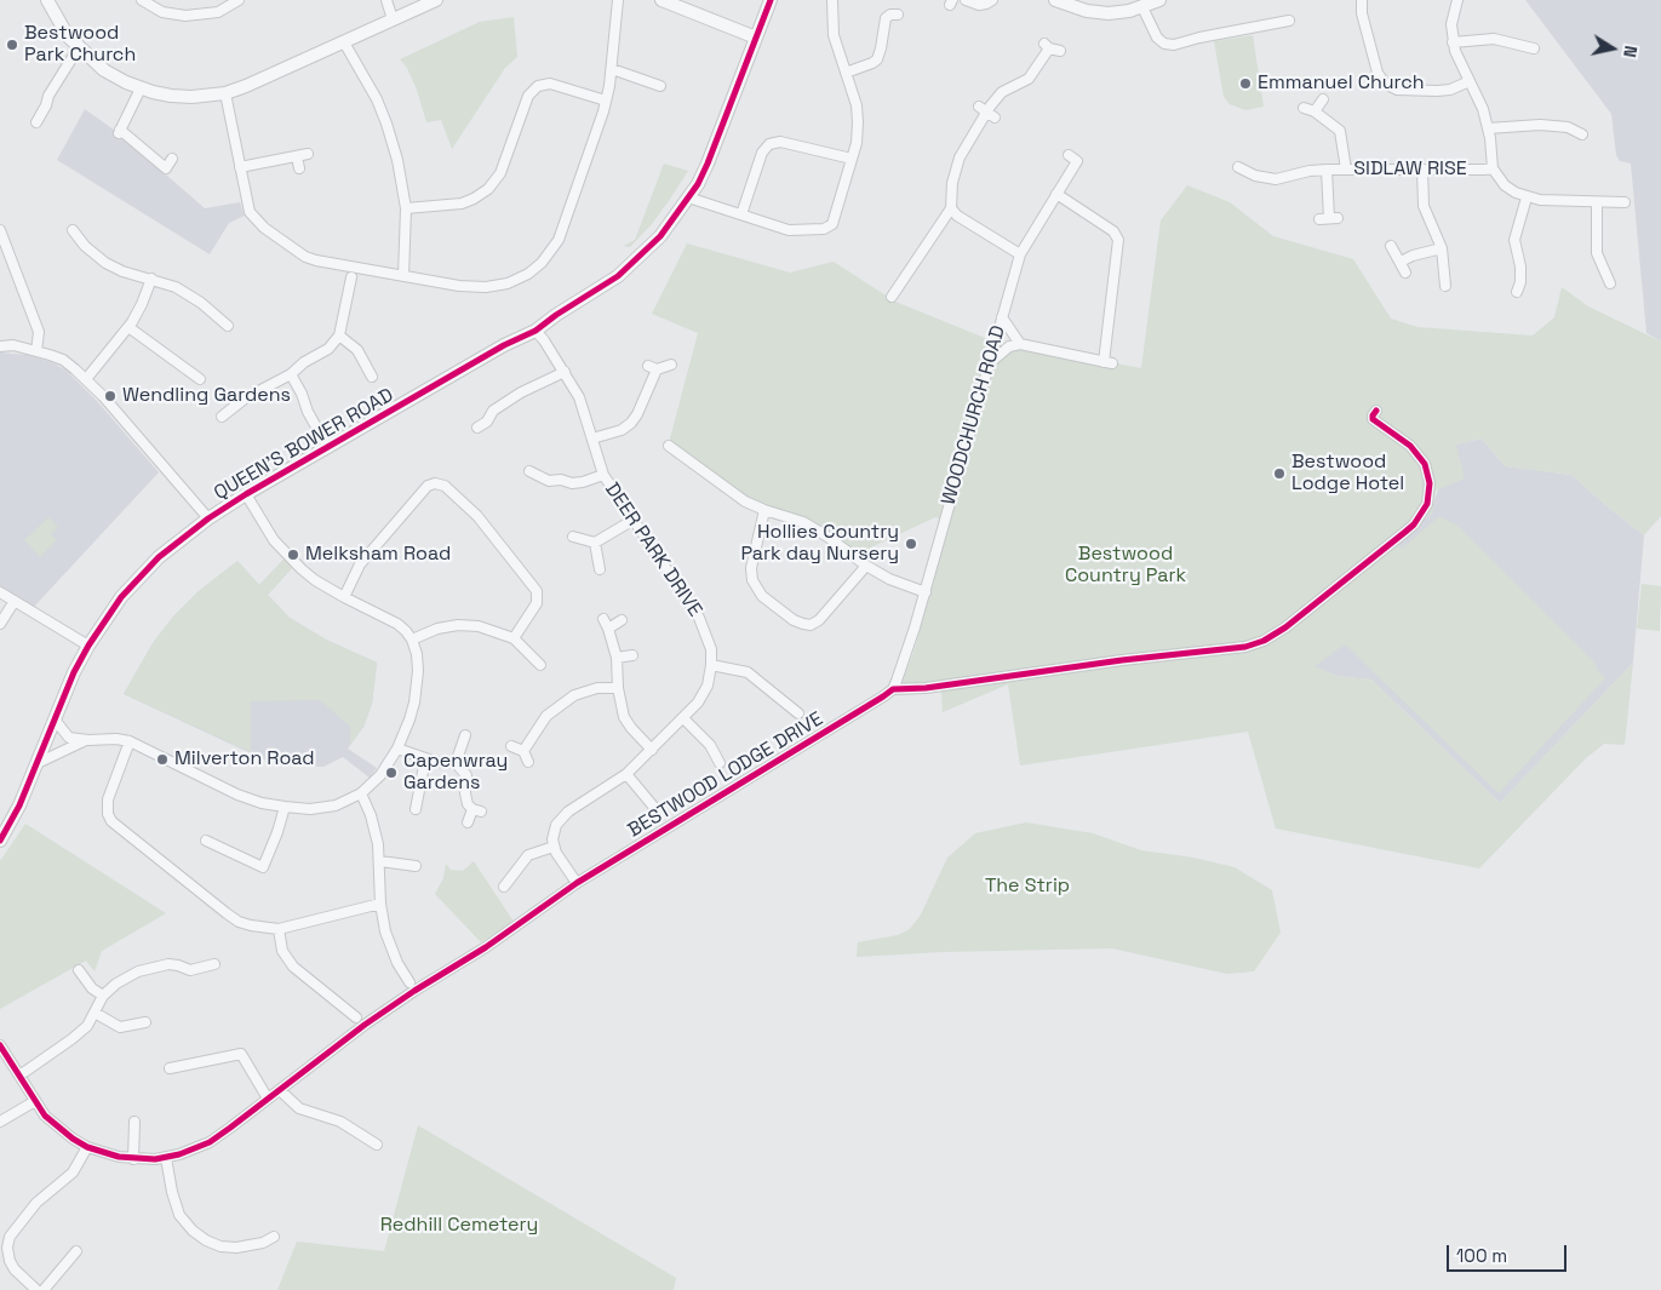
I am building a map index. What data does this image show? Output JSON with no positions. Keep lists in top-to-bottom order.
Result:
{
  "streets": {
    "street": [
      "SIDLAW RISE",
      "WOODCHURCH ROAD",
      "QUEEN'S BOWER ROAD",
      "DEER PARK DRIVE",
      "BESTWOOD LODGE DRIVE"
    ]
  },
  "crossings": [
    ["WOODCHURCH ROAD", "BESTWOOD LODGE DRIVE"],
    ["QUEEN'S BOWER ROAD", "DEER PARK DRIVE"]
  ],
  "parks": ["Bestwood Country Park", "The Strip", "Redhill Cemetery"],
  "places": [
    "Bestwood Park Church",
    "Emmanuel Church",
    "Wendling Gardens",
    "Bestwood Lodge Hotel",
    "Hollies Country Park day Nursery",
    "Melksham Road",
    "Milverton Road",
    "Capenwray Gardens"
  ],
  "scale_bar": "100 m",
  "north": "right"
}
